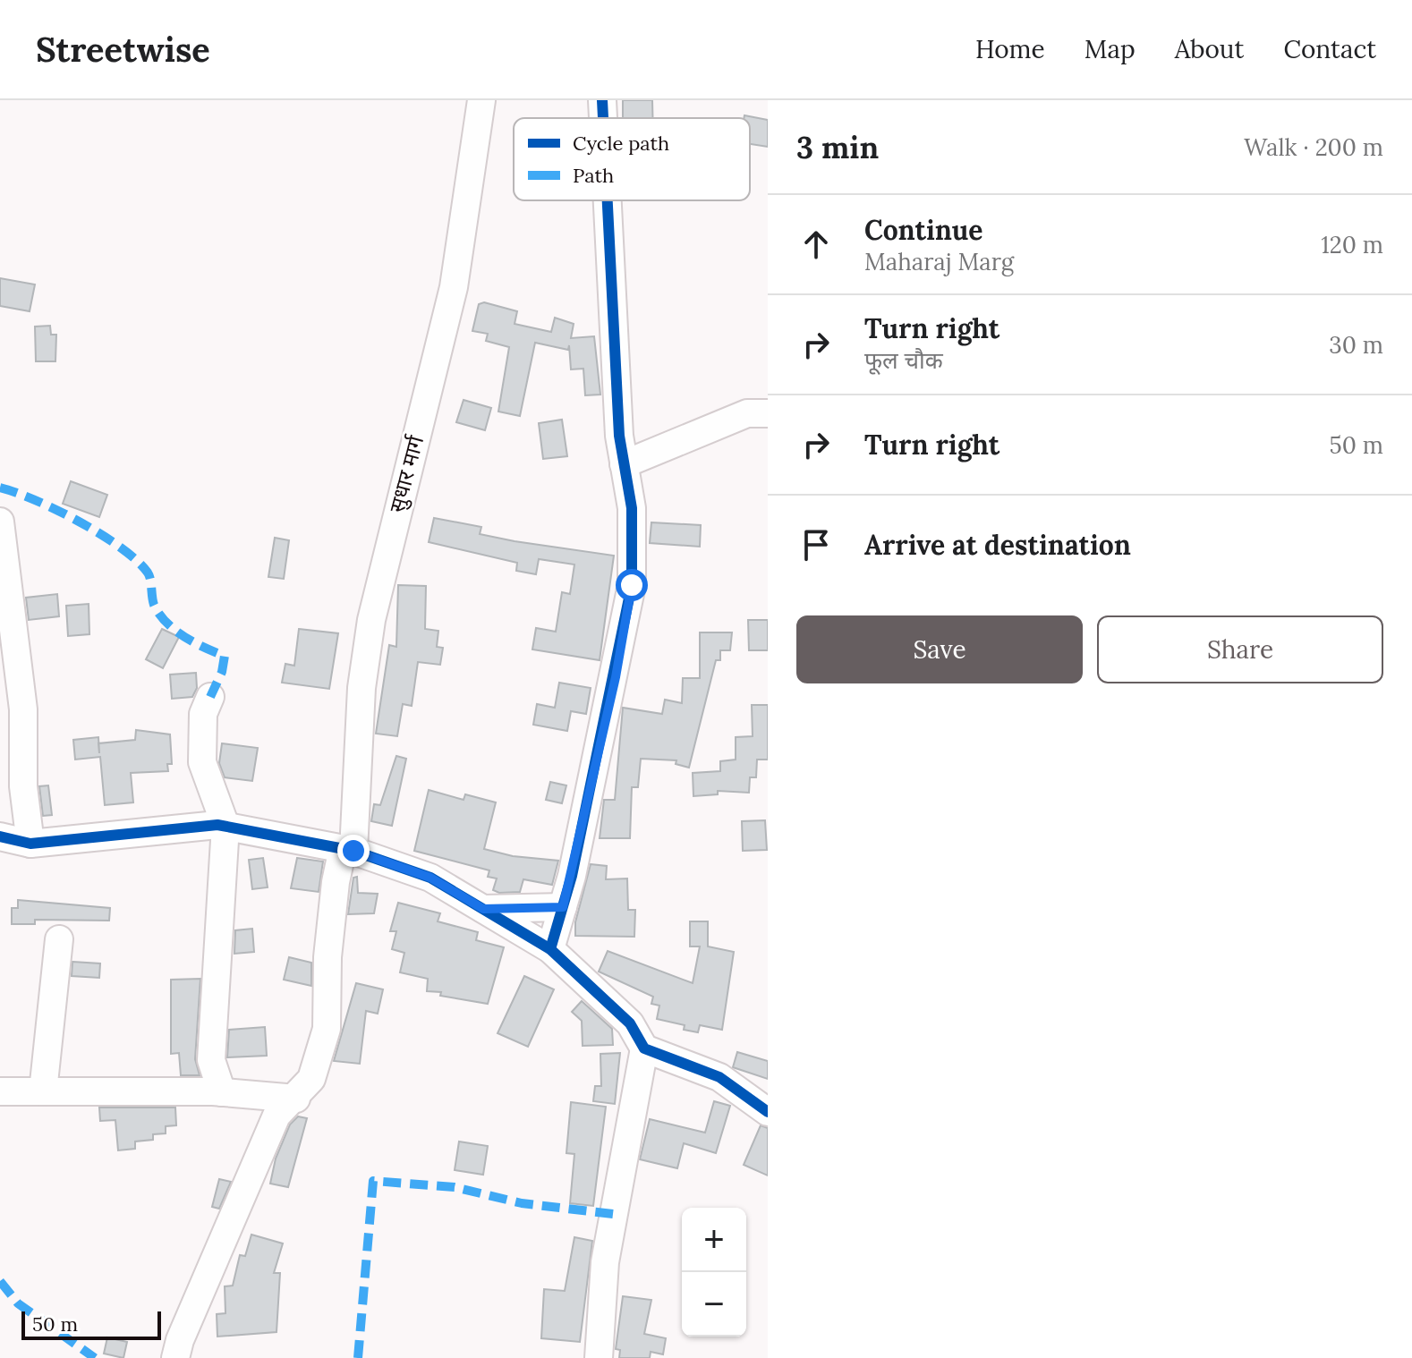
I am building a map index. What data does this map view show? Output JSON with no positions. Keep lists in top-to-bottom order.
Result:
{
  "streets": {
    "street": ["सुधार मार्ग"]
  },
  "legend": ["Cycle path", "Path"],
  "scale_bar": "50 m",
  "page": {
    "header": "Streetwise",
    "nav": [
      "Home",
      "Map",
      "About",
      "Contact"
    ],
    "heading": ["3 min", "Walk · 200 m"],
    "list": [
      ["Continue", "Maharaj Marg", "120 m"],
      ["Turn right", "फूल चौक", "30 m"],
      ["Turn right", "50 m"],
      "Arrive at destination"
    ],
    "buttons": ["Save", "Share"],
    "map_buttons": ["+", "−"],
    "scale": "50 m"
  }
}
